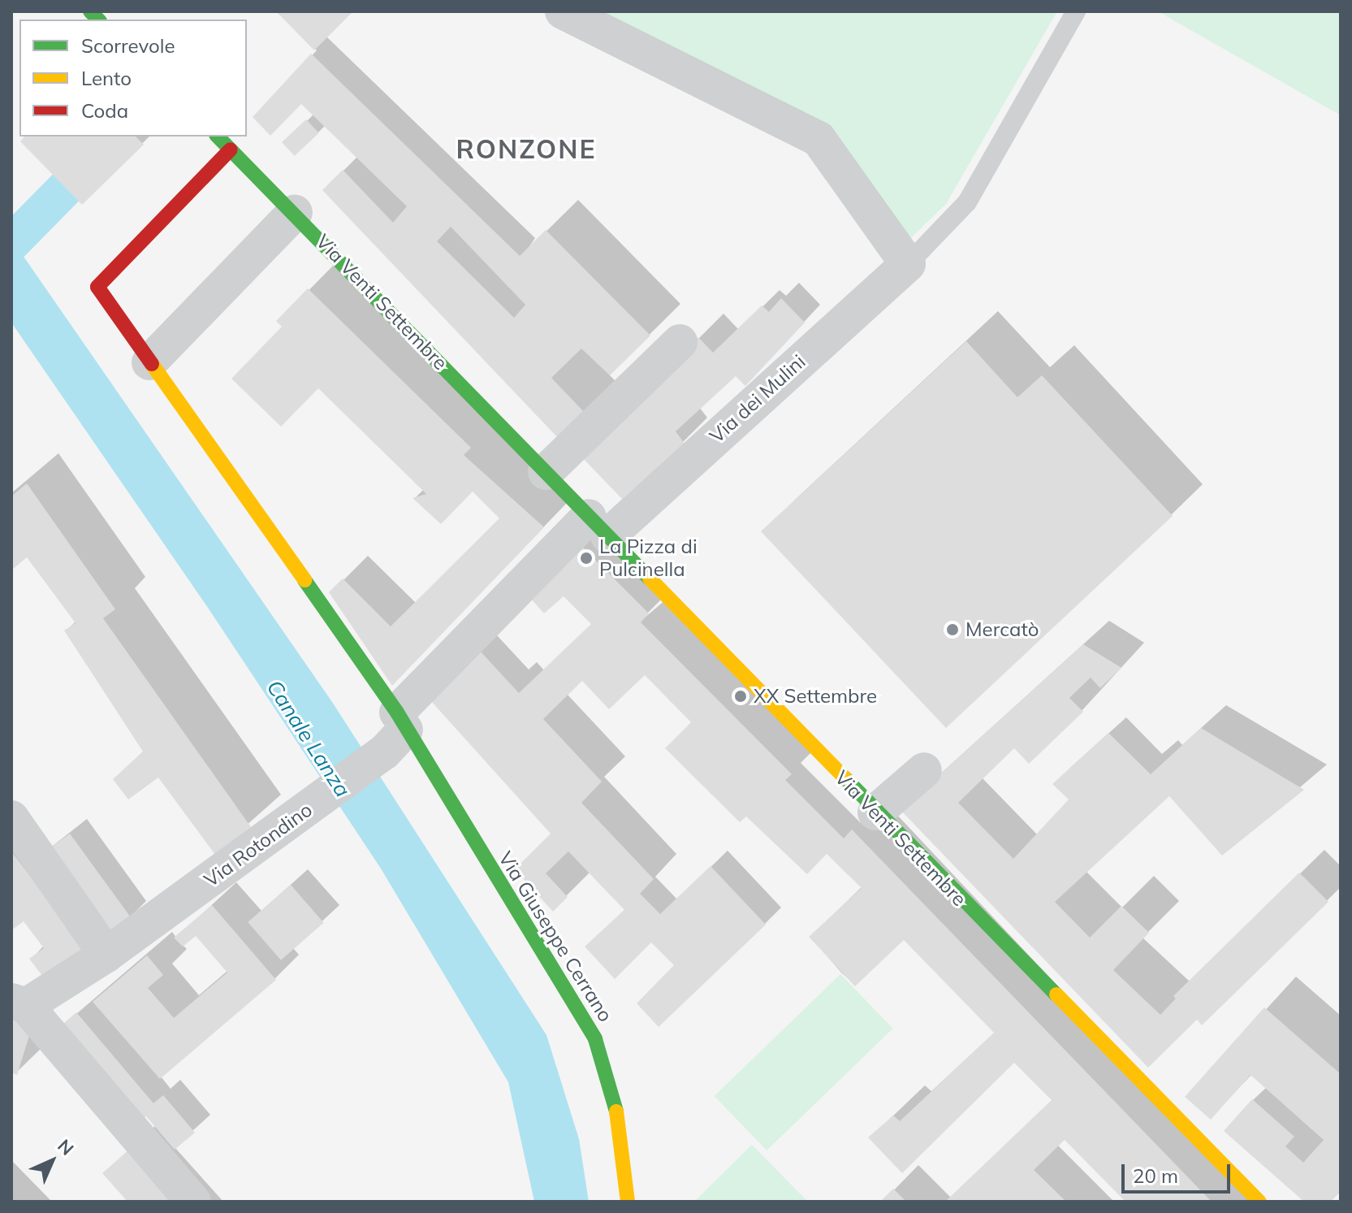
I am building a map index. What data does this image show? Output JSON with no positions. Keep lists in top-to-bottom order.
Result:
{
  "streets": {
    "main road": ["Via Venti Settembre", "Via Giuseppe Cerrano"],
    "street": ["Via dei Mulini", "Via Rotondino"]
  },
  "crossings": [
    ["Via Venti Settembre", "Via dei Mulini"],
    ["Via Venti Settembre", "Via Rotondino"],
    ["Via Venti Settembre", "Via Giuseppe Cerrano"],
    ["Via dei Mulini", "Via Rotondino"],
    ["Via Rotondino", "Via Giuseppe Cerrano"]
  ],
  "districts": ["RONZONE"],
  "water": ["Canale Lanza"],
  "places": ["La Pizza di Pulcinella", "Mercatò", "XX Settembre"],
  "legend": ["Scorrevole", "Lento", "Coda"],
  "scale_bar": "20 m",
  "north": "top right"
}
